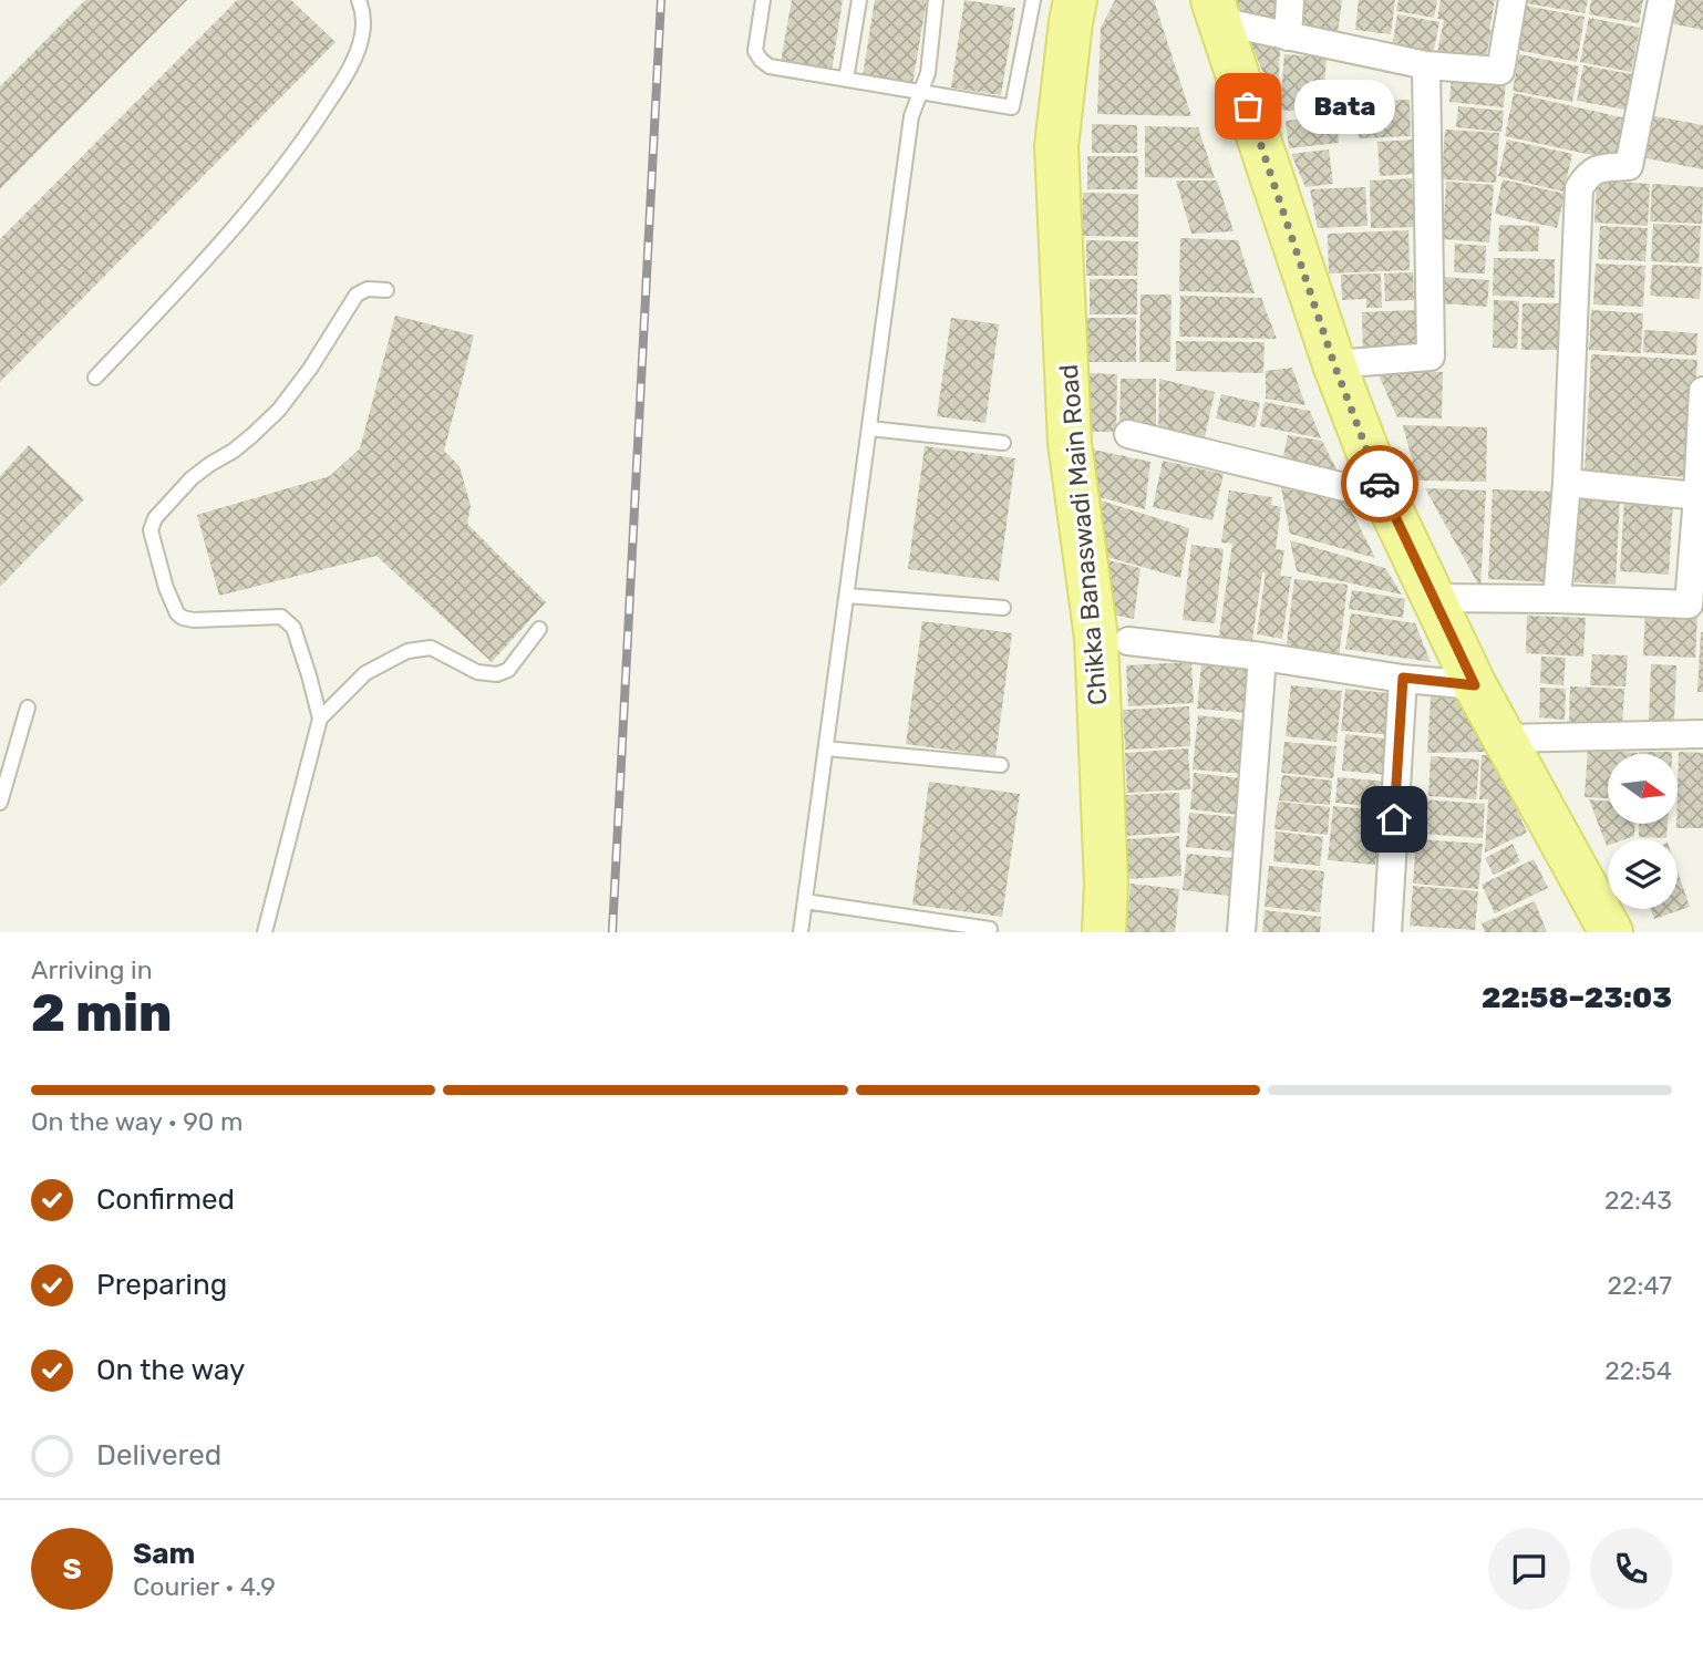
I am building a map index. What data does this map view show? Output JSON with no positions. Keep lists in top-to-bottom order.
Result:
{
  "streets": {
    "main road": ["Chikka Banaswadi Main Road"]
  },
  "places": ["Bata"],
  "north": "right",
  "page": {
    "bubble": "Bata",
    "heading": ["2 min", "Arriving in", "22:58–23:03"],
    "panel": ["Sam", "Courier · 4.9"],
    "bar": "On the way · 90 m",
    "list": [
      ["Confirmed", "22:43"],
      ["Preparing", "22:47"],
      ["On the way", "22:54"],
      "Delivered"
    ],
    "round": "S"
  }
}
